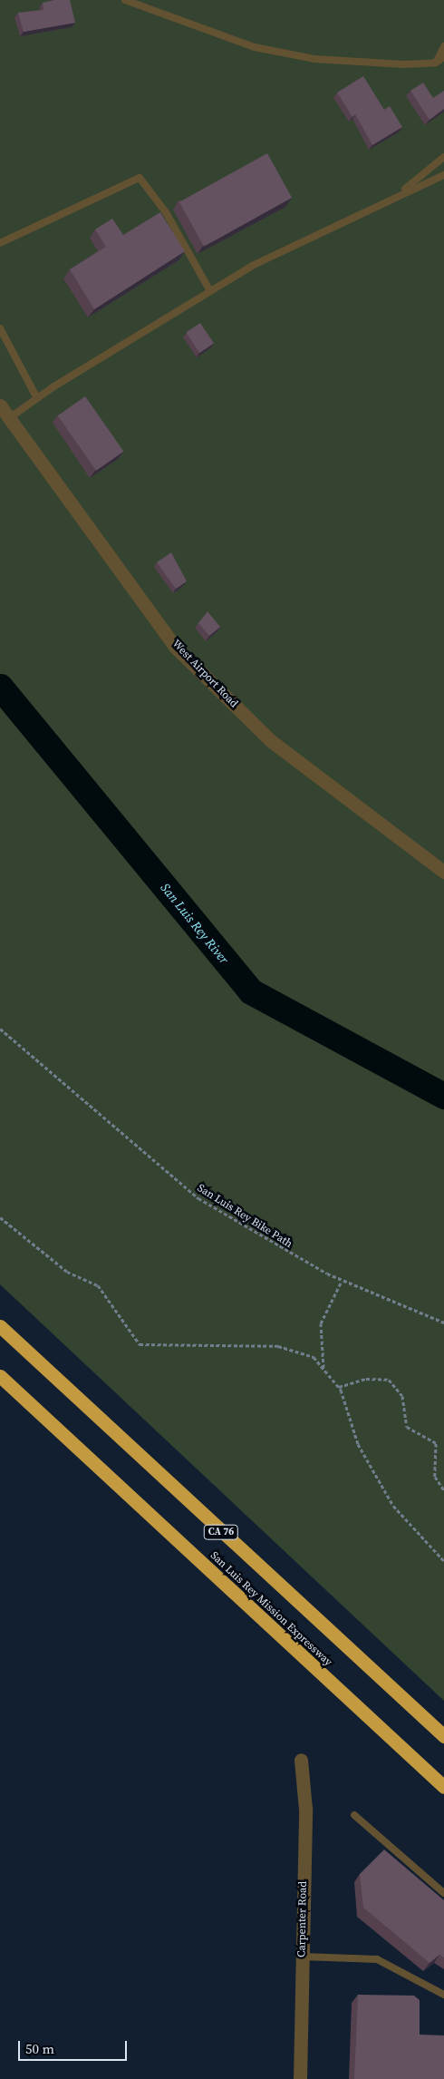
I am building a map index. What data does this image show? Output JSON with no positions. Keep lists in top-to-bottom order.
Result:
{
  "streets": {
    "highway": ["CA 76", "San Luis Rey Mission Expressway"],
    "street": ["West Airport Road", "Carpenter Road"],
    "path": ["San Luis Rey Bike Path"]
  },
  "water": ["San Luis Rey River"],
  "scale_bar": "50 m"
}
